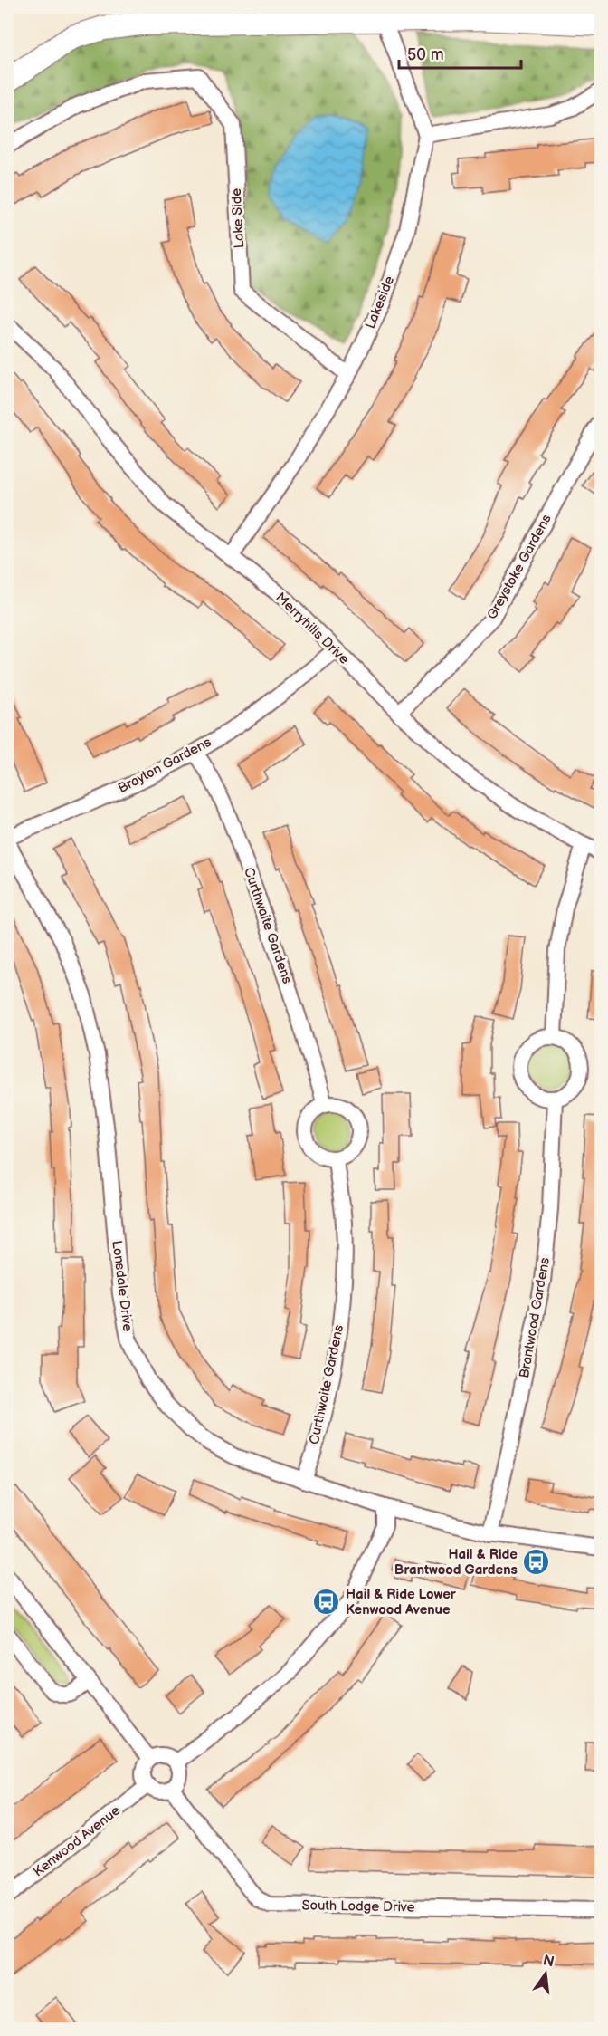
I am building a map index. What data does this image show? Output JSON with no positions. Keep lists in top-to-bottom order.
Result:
{
  "streets": {
    "street": [
      "Lake Side",
      "Lakeside",
      "Greystoke Gardens",
      "Merryhills Drive",
      "Brayton Gardens",
      "Curthwaite Gardens",
      "Lonsdale Drive",
      "Brantwood Gardens",
      "Kenwood Avenue",
      "South Lodge Drive"
    ]
  },
  "crossings": [
    ["Lake Side", "Lakeside"],
    ["Lakeside", "Merryhills Drive"],
    ["Greystoke Gardens", "Merryhills Drive"],
    ["Merryhills Drive", "Brayton Gardens"],
    ["Brayton Gardens", "Curthwaite Gardens"],
    ["Brayton Gardens", "Lonsdale Drive"],
    ["Curthwaite Gardens", "Lonsdale Drive"],
    ["Lonsdale Drive", "Brantwood Gardens"],
    ["Kenwood Avenue", "South Lodge Drive"]
  ],
  "places": {
    "bus stop": ["Hail & Ride Brantwood Gardens", "Hail & Ride Lower Kenwood Avenue"]
  },
  "scale_bar": "50 m",
  "north": "top"
}
